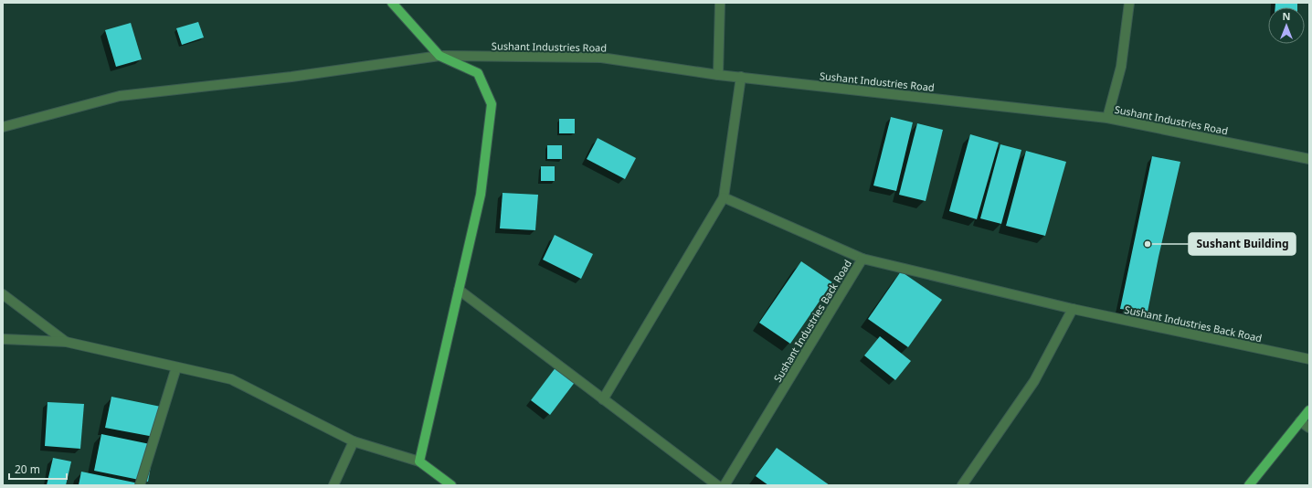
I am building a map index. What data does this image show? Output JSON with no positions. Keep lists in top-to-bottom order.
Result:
{
  "streets": {
    "street": ["Sushant Industries Road", "Sushant Industries Back Road"]
  },
  "places": ["Sushant Building"],
  "scale_bar": "20 m",
  "north": "top"
}
